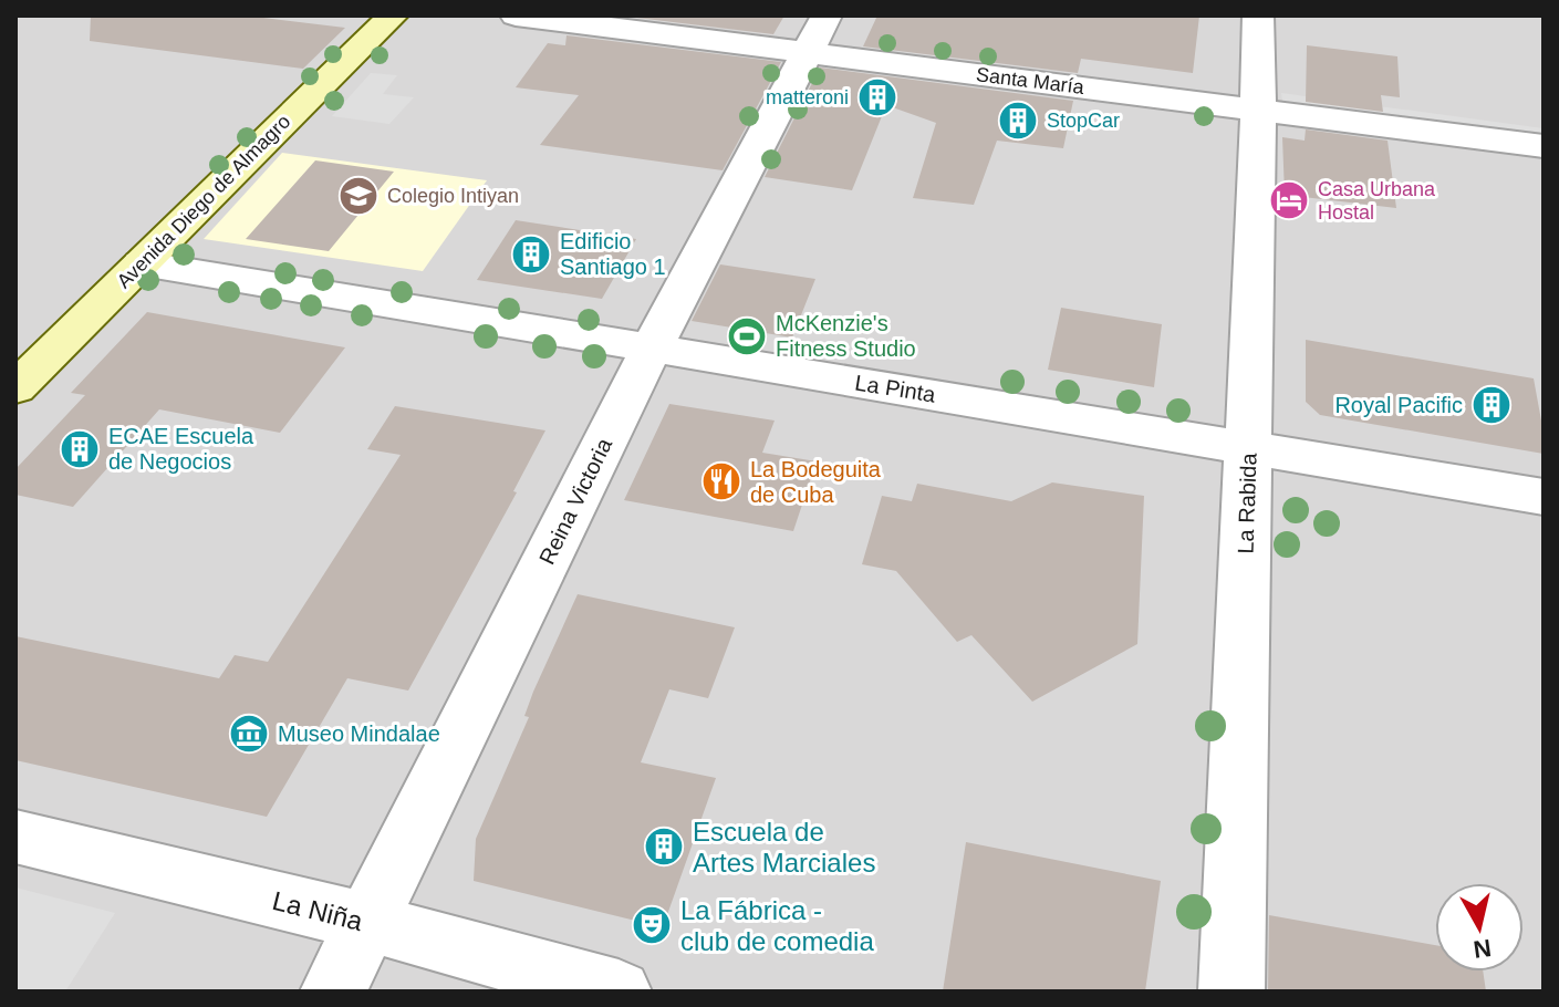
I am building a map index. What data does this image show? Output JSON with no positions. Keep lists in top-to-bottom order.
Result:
{
  "streets": {
    "street": [
      "Santa María",
      "Avenida Diego de Almagro",
      "La Pinta",
      "Reina Victoria",
      "La Rabida",
      "La Niña"
    ]
  },
  "crossings": [
    ["Santa María", "Reina Victoria"],
    ["Santa María", "La Rabida"],
    ["Avenida Diego de Almagro", "La Pinta"],
    ["La Pinta", "Reina Victoria"],
    ["La Pinta", "La Rabida"],
    ["Reina Victoria", "La Niña"]
  ],
  "places": {
    "building": [
      "matteroni",
      "StopCar",
      "Edificio Santiago 1",
      "Royal Pacific",
      "ECAE Escuela de Negocios",
      "Escuela de Artes Marciales"
    ],
    "school or university": ["Colegio Intiyan"],
    "hotel": ["Casa Urbana Hostal"],
    "sports": ["McKenzie's Fitness Studio"],
    "restaurant": ["La Bodeguita de Cuba"],
    "museum": ["Museo Mindalae"],
    "theatre": ["La Fábrica - club de comedia"]
  },
  "north": "bottom"
}
